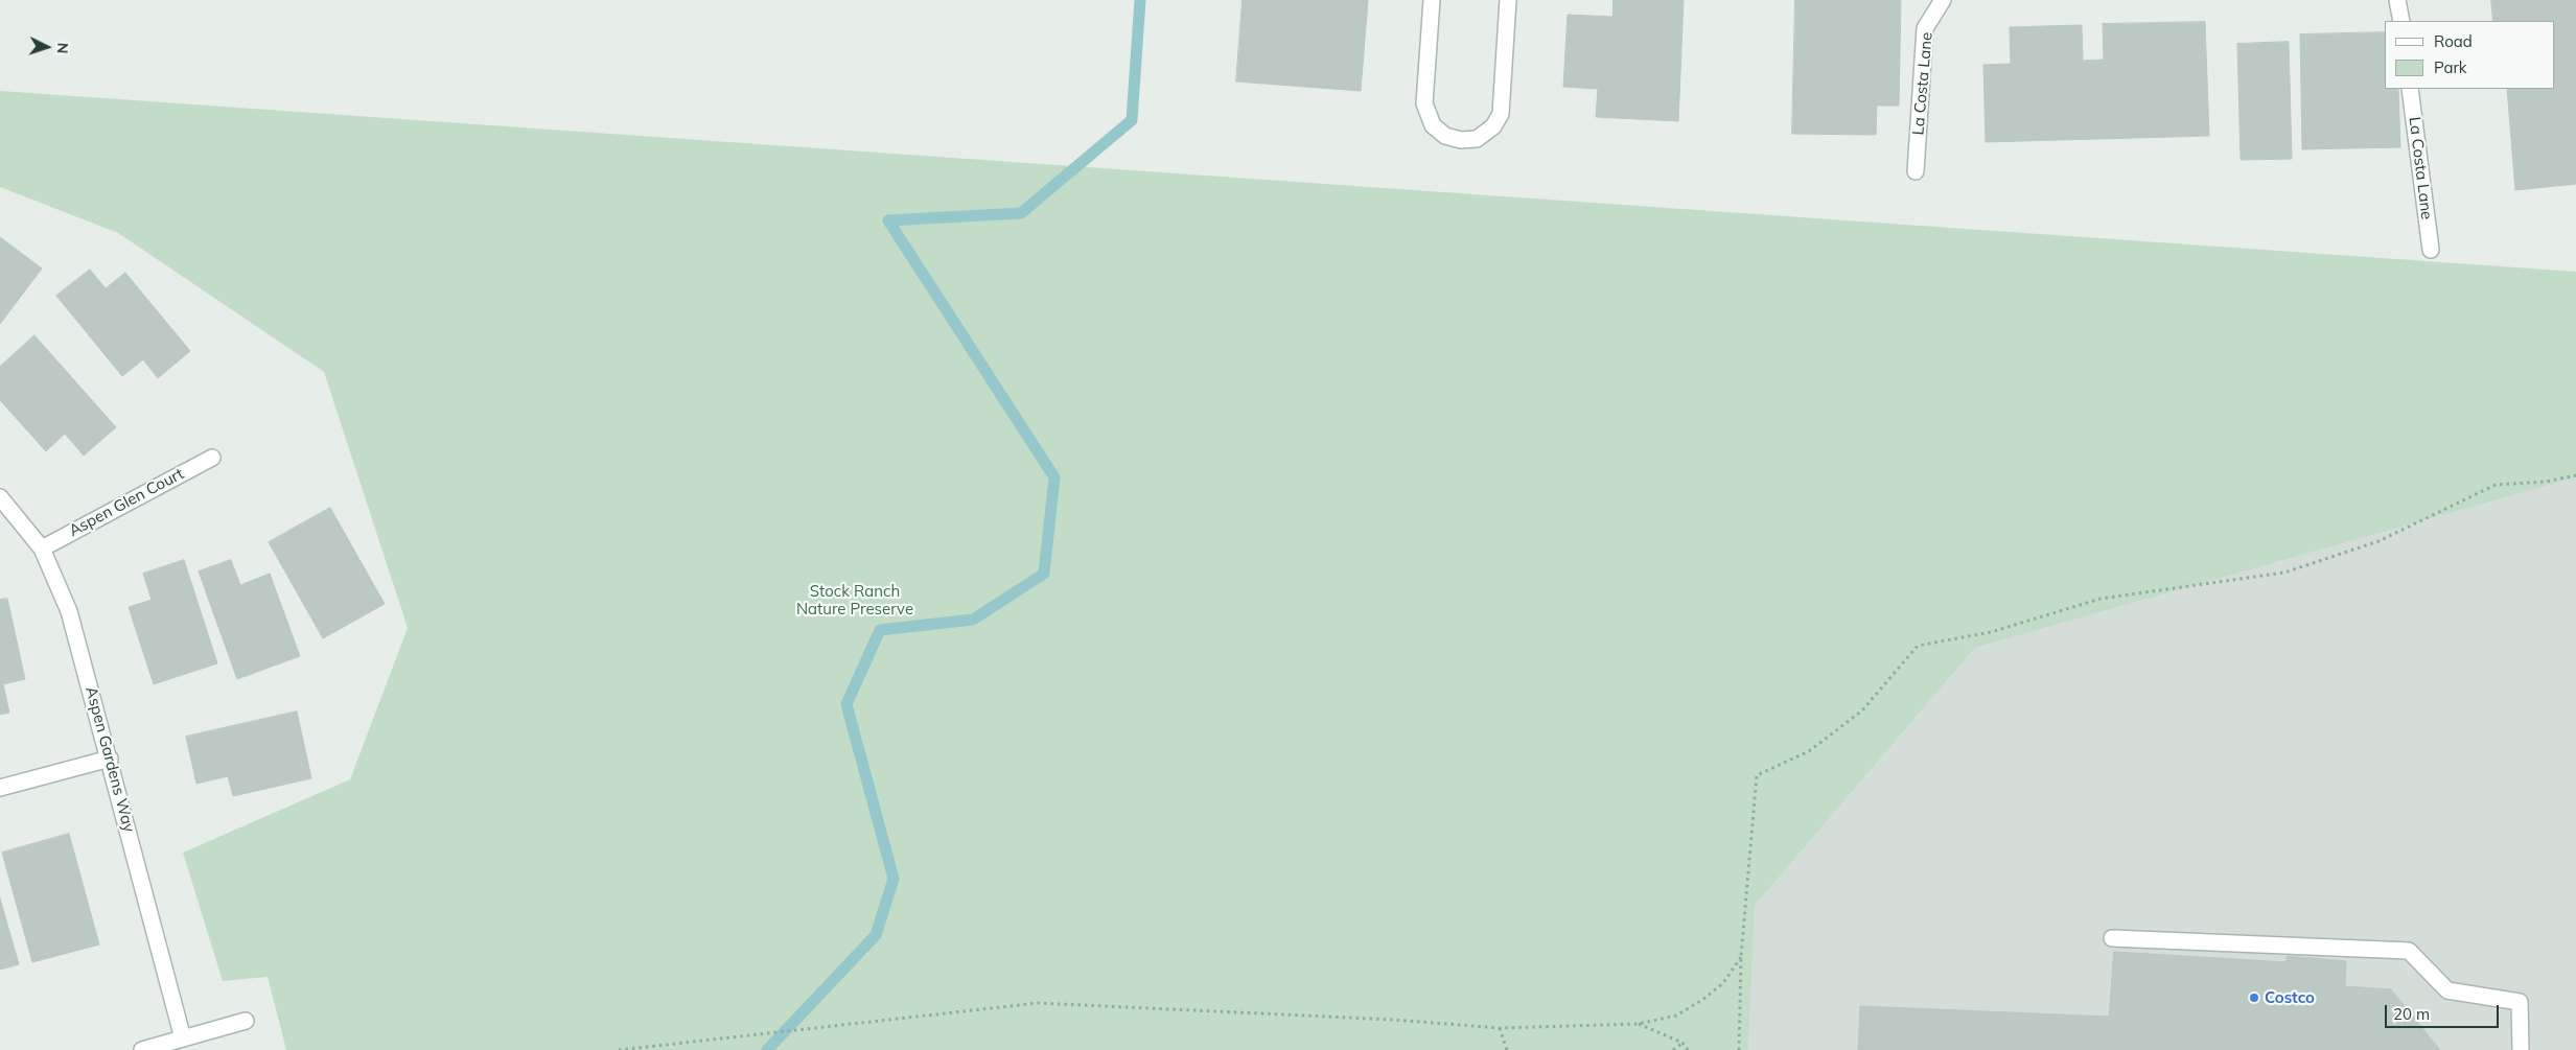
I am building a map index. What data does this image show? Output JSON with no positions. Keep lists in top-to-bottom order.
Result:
{
  "streets": {
    "street": ["La Costa Lane", "Aspen Glen Court", "Aspen Gardens Way"]
  },
  "crossings": [
    ["Aspen Glen Court", "Aspen Gardens Way"]
  ],
  "parks": ["Stock Ranch Nature Preserve"],
  "places": ["Costco"],
  "legend": ["Road", "Park"],
  "scale_bar": "20 m",
  "north": "right"
}
